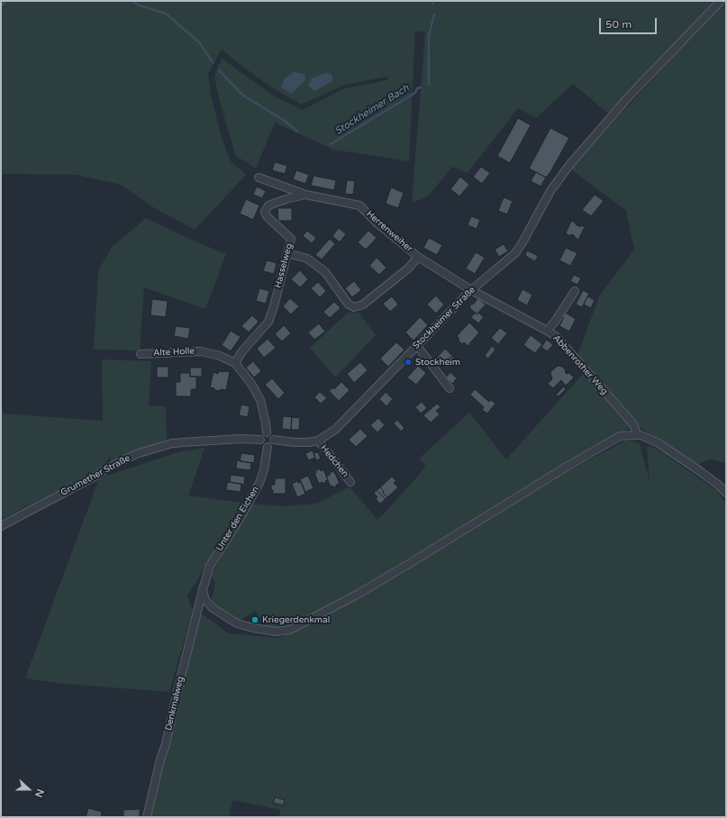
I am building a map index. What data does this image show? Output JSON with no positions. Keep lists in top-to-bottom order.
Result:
{
  "streets": {
    "street": [
      "Herrenweiher",
      "Hasselweg",
      "Stockheimer Straße",
      "Alte Holle",
      "Abbenrother Weg",
      "Hedchen",
      "Grumether Straße",
      "Unter den Eichen",
      "Denkmalweg"
    ]
  },
  "crossings": [
    ["Herrenweiher", "Hasselweg"],
    ["Herrenweiher", "Stockheimer Straße"],
    ["Herrenweiher", "Abbenrother Weg"],
    ["Hasselweg", "Alte Holle"],
    ["Stockheimer Straße", "Alte Holle"],
    ["Stockheimer Straße", "Abbenrother Weg"],
    ["Stockheimer Straße", "Hedchen"],
    ["Stockheimer Straße", "Grumether Straße"],
    ["Stockheimer Straße", "Unter den Eichen"],
    ["Alte Holle", "Grumether Straße"],
    ["Alte Holle", "Unter den Eichen"],
    ["Grumether Straße", "Unter den Eichen"],
    ["Unter den Eichen", "Denkmalweg"]
  ],
  "water": ["Stockheimer Bach"],
  "places": ["Stockheim", "Kriegerdenkmal"],
  "scale_bar": "50 m",
  "north": "right"
}
